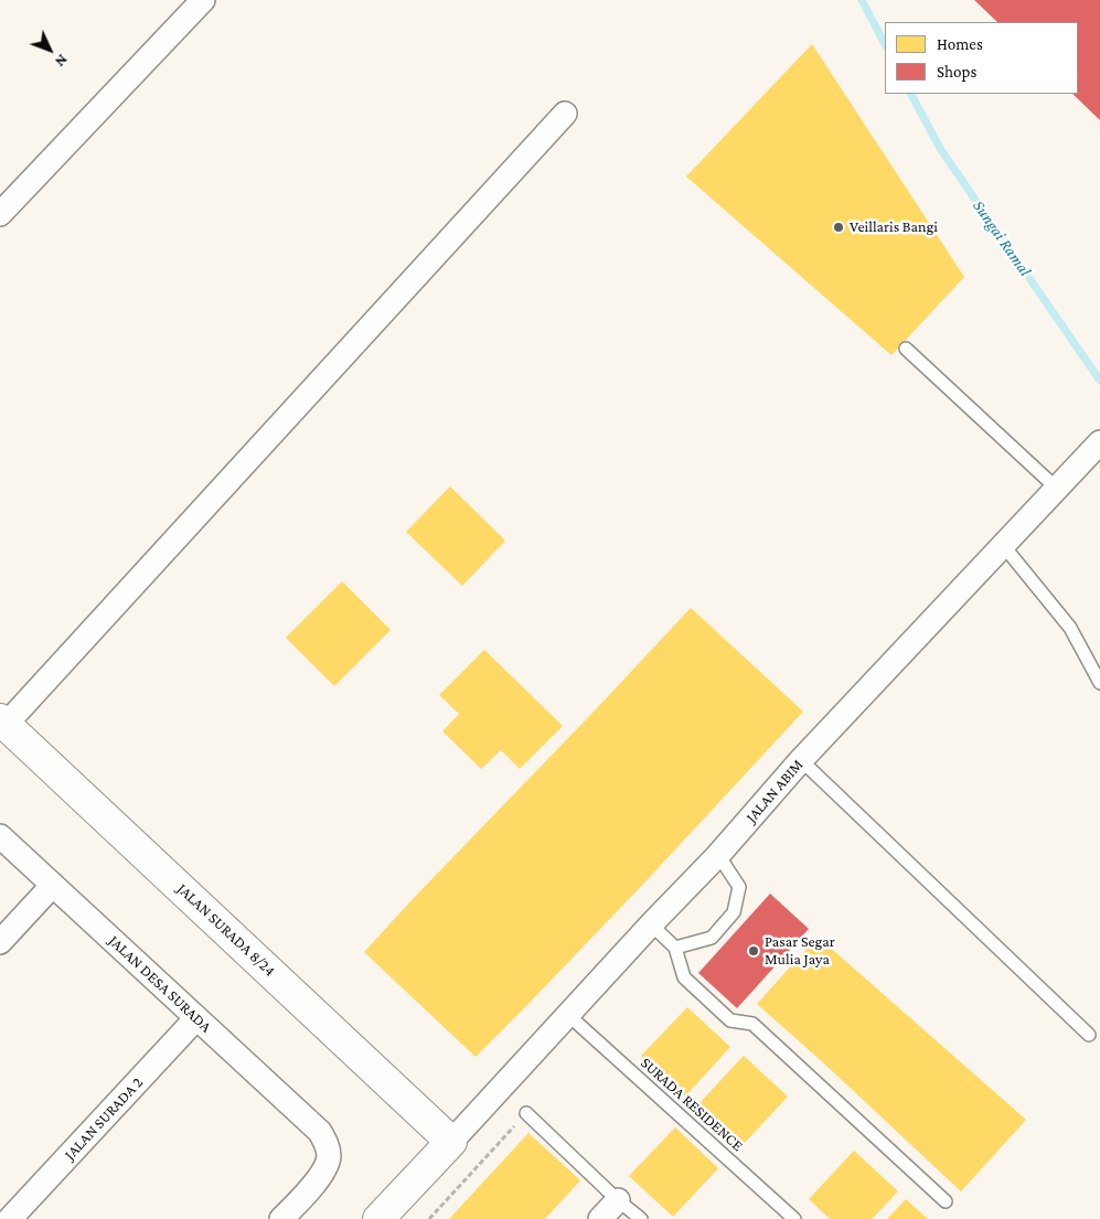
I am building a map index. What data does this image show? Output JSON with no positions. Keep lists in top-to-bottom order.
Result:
{
  "streets": {
    "street": [
      "JALAN ABIM",
      "JALAN SURADA 8/24",
      "JALAN DESA SURADA",
      "JALAN SURADA 2"
    ],
    "lane": ["SURADA RESIDENCE"]
  },
  "crossings": [
    ["JALAN ABIM", "JALAN SURADA 8/24"],
    ["JALAN ABIM", "SURADA RESIDENCE"],
    ["JALAN DESA SURADA", "JALAN SURADA 2"]
  ],
  "water": ["Sungai Ramal"],
  "places": ["Veillaris Bangi", "Pasar Segar Mulia Jaya"],
  "legend": ["Homes", "Shops"],
  "north": "bottom right"
}
